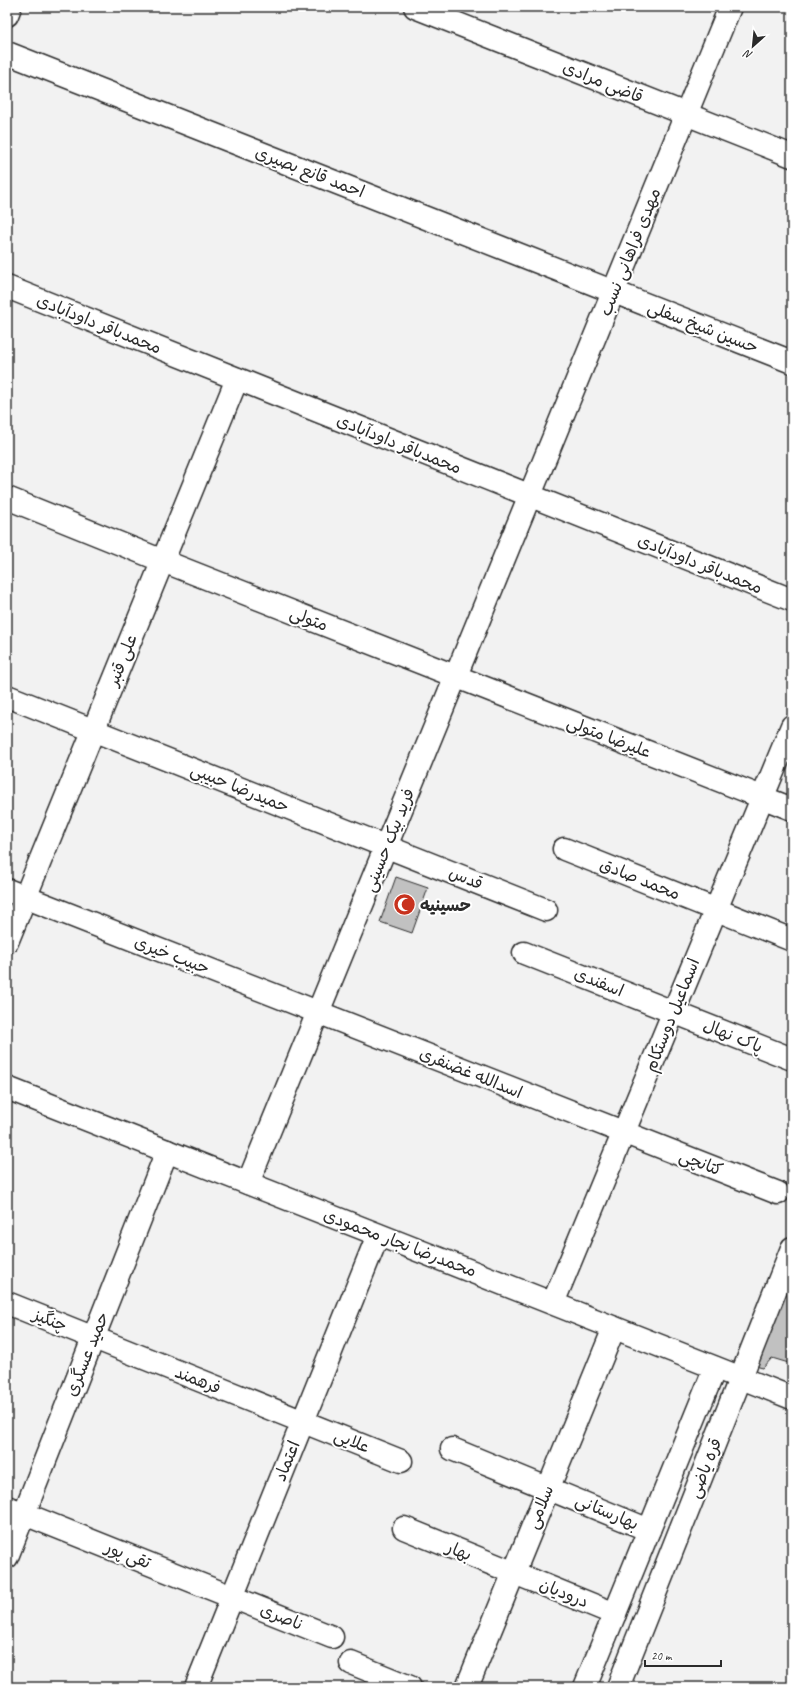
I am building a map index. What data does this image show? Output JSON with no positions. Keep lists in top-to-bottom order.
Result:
{
  "streets": {
    "street": [
      "قاضی مرادی",
      "احمد قانع بصیری",
      "مهدی فراهانی نسب",
      "محمدباقر داودآبادی",
      "حسین شیخ سفلی",
      "متولی",
      "علی قنبر",
      "علیرضا متولی",
      "حمیدرضا حبیبی",
      "فرید بیک حسینی",
      "قدس",
      "محمد صادق",
      "حبیب خیری",
      "اسفندی",
      "اسماعیل دوستکام",
      "پاک نهال",
      "اسدالله غضنفری",
      "کتانچی",
      "محمدرضا نجار محمودی",
      "چنگیز",
      "حمید عسگری",
      "فرهمند",
      "علایی",
      "اعتماد",
      "قره یاضی",
      "سلامی",
      "بهارستانی",
      "بهار",
      "تقی پور",
      "درودیان",
      "ناصری"
    ]
  },
  "crossings": [
    ["قاضی مرادی", "مهدی فراهانی نسب"],
    ["احمد قانع بصیری", "مهدی فراهانی نسب"],
    ["احمد قانع بصیری", "حسین شیخ سفلی"],
    ["مهدی فراهانی نسب", "محمدباقر داودآبادی"],
    ["مهدی فراهانی نسب", "حسین شیخ سفلی"],
    ["مهدی فراهانی نسب", "فرید بیک حسینی"],
    ["محمدباقر داودآبادی", "علی قنبر"],
    ["محمدباقر داودآبادی", "فرید بیک حسینی"],
    ["متولی", "علی قنبر"],
    ["متولی", "علیرضا متولی"],
    ["متولی", "فرید بیک حسینی"],
    ["علی قنبر", "حمیدرضا حبیبی"],
    ["علی قنبر", "حبیب خیری"],
    ["علیرضا متولی", "فرید بیک حسینی"],
    ["علیرضا متولی", "اسماعیل دوستکام"],
    ["حمیدرضا حبیبی", "فرید بیک حسینی"],
    ["حمیدرضا حبیبی", "قدس"],
    ["فرید بیک حسینی", "قدس"],
    ["فرید بیک حسینی", "حبیب خیری"],
    ["فرید بیک حسینی", "اسدالله غضنفری"],
    ["فرید بیک حسینی", "محمدرضا نجار محمودی"],
    ["محمد صادق", "اسماعیل دوستکام"],
    ["حبیب خیری", "اسدالله غضنفری"],
    ["اسفندی", "اسماعیل دوستکام"],
    ["اسفندی", "پاک نهال"],
    ["اسماعیل دوستکام", "پاک نهال"],
    ["اسماعیل دوستکام", "اسدالله غضنفری"],
    ["اسماعیل دوستکام", "کتانچی"],
    ["اسماعیل دوستکام", "محمدرضا نجار محمودی"],
    ["اسدالله غضنفری", "کتانچی"],
    ["محمدرضا نجار محمودی", "حمید عسگری"],
    ["محمدرضا نجار محمودی", "اعتماد"],
    ["محمدرضا نجار محمودی", "قره یاضی"],
    ["محمدرضا نجار محمودی", "سلامی"],
    ["چنگیز", "حمید عسگری"],
    ["چنگیز", "فرهمند"],
    ["حمید عسگری", "فرهمند"],
    ["حمید عسگری", "تقی پور"],
    ["فرهمند", "علایی"],
    ["فرهمند", "اعتماد"],
    ["علایی", "اعتماد"],
    ["اعتماد", "تقی پور"],
    ["اعتماد", "ناصری"],
    ["سلامی", "بهارستانی"],
    ["سلامی", "بهار"],
    ["سلامی", "درودیان"],
    ["بهار", "درودیان"],
    ["تقی پور", "ناصری"]
  ],
  "places": {
    "mosque": ["حسینیه"]
  },
  "scale_bar": "20 m",
  "north": "bottom left"
}
